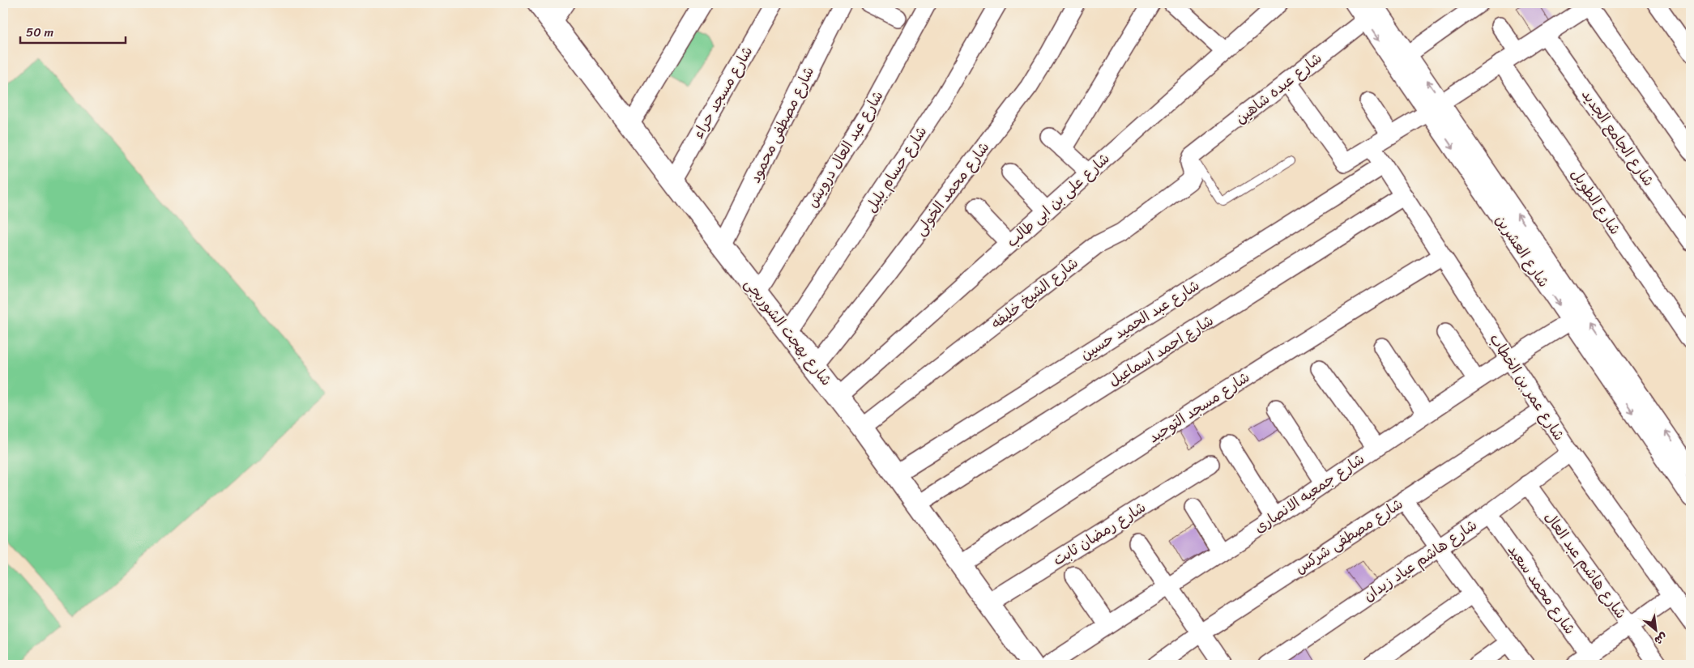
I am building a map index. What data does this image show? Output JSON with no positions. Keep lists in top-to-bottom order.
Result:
{
  "streets": {
    "street": [
      "شارع عبده شاهين",
      "شارع مسجد حراء",
      "شارع مصطفى محمود",
      "شارع الجامع الجديد",
      "شارع عبد العال درويش",
      "شارع حسام بلبل",
      "شارع محمد الخولى",
      "شارع على بن ابى طالب",
      "شارع الطويل",
      "شارع العشرين",
      "شارع الشيخ خليفه",
      "شارع عبد الحميد حسين",
      "شارع بهجت الشوربجى",
      "شارع احمد اسماعيل",
      "شارع عمر بن الخطاب",
      "شارع مسجد التوحيد",
      "شارع جمعيه الانصارى",
      "شارع رمضان ثابت",
      "شارع مصطفى شركس",
      "شارع هاشم عياد زيدان",
      "شارع هاشم عبد العال",
      "شارع محمد سعيد"
    ]
  },
  "crossings": [
    ["شارع عبده شاهين", "شارع العشرين"],
    ["شارع عبده شاهين", "شارع الشيخ خليفه"],
    ["شارع مسجد حراء", "شارع بهجت الشوربجى"],
    ["شارع مصطفى محمود", "شارع بهجت الشوربجى"],
    ["شارع عبد العال درويش", "شارع بهجت الشوربجى"],
    ["شارع حسام بلبل", "شارع بهجت الشوربجى"],
    ["شارع محمد الخولى", "شارع بهجت الشوربجى"],
    ["شارع على بن ابى طالب", "شارع بهجت الشوربجى"],
    ["شارع العشرين", "شارع جمعيه الانصارى"],
    ["شارع الشيخ خليفه", "شارع بهجت الشوربجى"],
    ["شارع عبد الحميد حسين", "شارع بهجت الشوربجى"],
    ["شارع عبد الحميد حسين", "شارع عمر بن الخطاب"],
    ["شارع بهجت الشوربجى", "شارع احمد اسماعيل"],
    ["شارع بهجت الشوربجى", "شارع مسجد التوحيد"],
    ["شارع بهجت الشوربجى", "شارع رمضان ثابت"],
    ["شارع احمد اسماعيل", "شارع عمر بن الخطاب"],
    ["شارع عمر بن الخطاب", "شارع مسجد التوحيد"],
    ["شارع عمر بن الخطاب", "شارع جمعيه الانصارى"],
    ["شارع عمر بن الخطاب", "شارع مصطفى شركس"],
    ["شارع عمر بن الخطاب", "شارع هاشم عياد زيدان"],
    ["شارع هاشم عياد زيدان", "شارع هاشم عبد العال"],
    ["شارع هاشم عياد زيدان", "شارع محمد سعيد"]
  ],
  "scale_bar": "50 m",
  "north": "bottom right"
}
